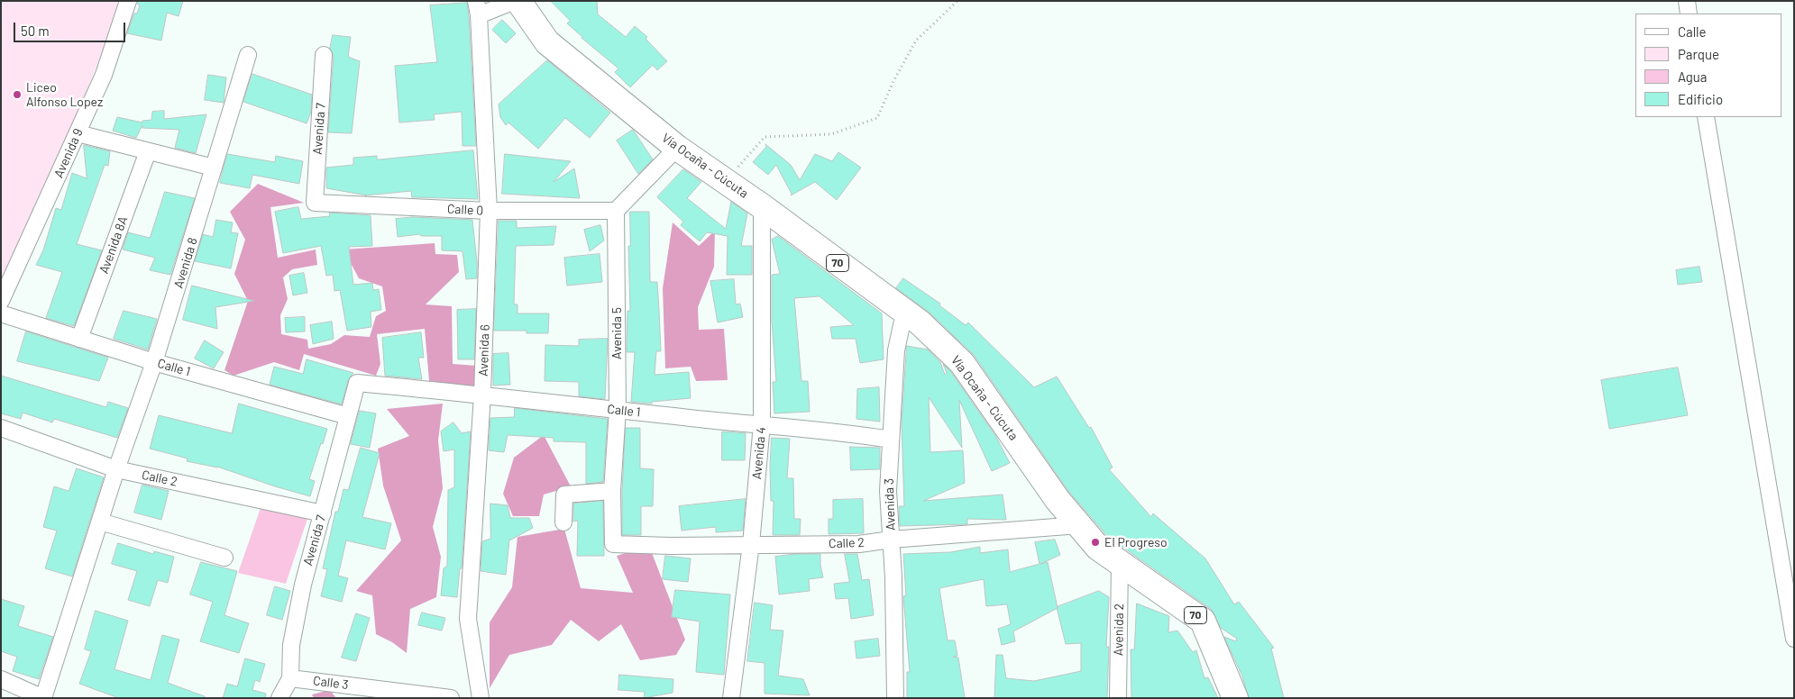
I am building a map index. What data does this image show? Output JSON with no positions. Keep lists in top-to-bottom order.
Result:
{
  "streets": {
    "main road": ["Vía Ocaña - Cúcuta", "70"],
    "street": [
      "Avenida 7",
      "Avenida 9",
      "Calle 0",
      "Avenida 8A",
      "Avenida 8",
      "Avenida 5",
      "Avenida 6",
      "Calle 1",
      "Avenida 4",
      "Calle 2",
      "Avenida 3",
      "Avenida 2",
      "Calle 3"
    ]
  },
  "crossings": [
    ["Avenida 7", "Calle 0"],
    ["Avenida 7", "Calle 1"],
    ["Avenida 7", "Calle 2"],
    ["Avenida 7", "Calle 3"],
    ["Vía Ocaña - Cúcuta", "Avenida 4"],
    ["Vía Ocaña - Cúcuta", "Calle 2"],
    ["Vía Ocaña - Cúcuta", "Avenida 3"],
    ["Vía Ocaña - Cúcuta", "Avenida 2"],
    ["Calle 0", "Avenida 5"],
    ["Calle 0", "Avenida 6"],
    ["Avenida 8A", "Calle 1"],
    ["Avenida 8", "Calle 1"],
    ["Avenida 8", "Calle 2"],
    ["Avenida 5", "Calle 1"],
    ["Avenida 5", "Calle 2"],
    ["Avenida 6", "Calle 1"],
    ["Calle 1", "Avenida 4"],
    ["Calle 1", "Avenida 3"],
    ["Avenida 4", "Calle 2"],
    ["Calle 2", "Avenida 3"]
  ],
  "places": ["Liceo Alfonso Lopez", "El Progreso"],
  "legend": [
    "Calle",
    "Parque",
    "Agua",
    "Edificio"
  ],
  "scale_bar": "50 m"
}
